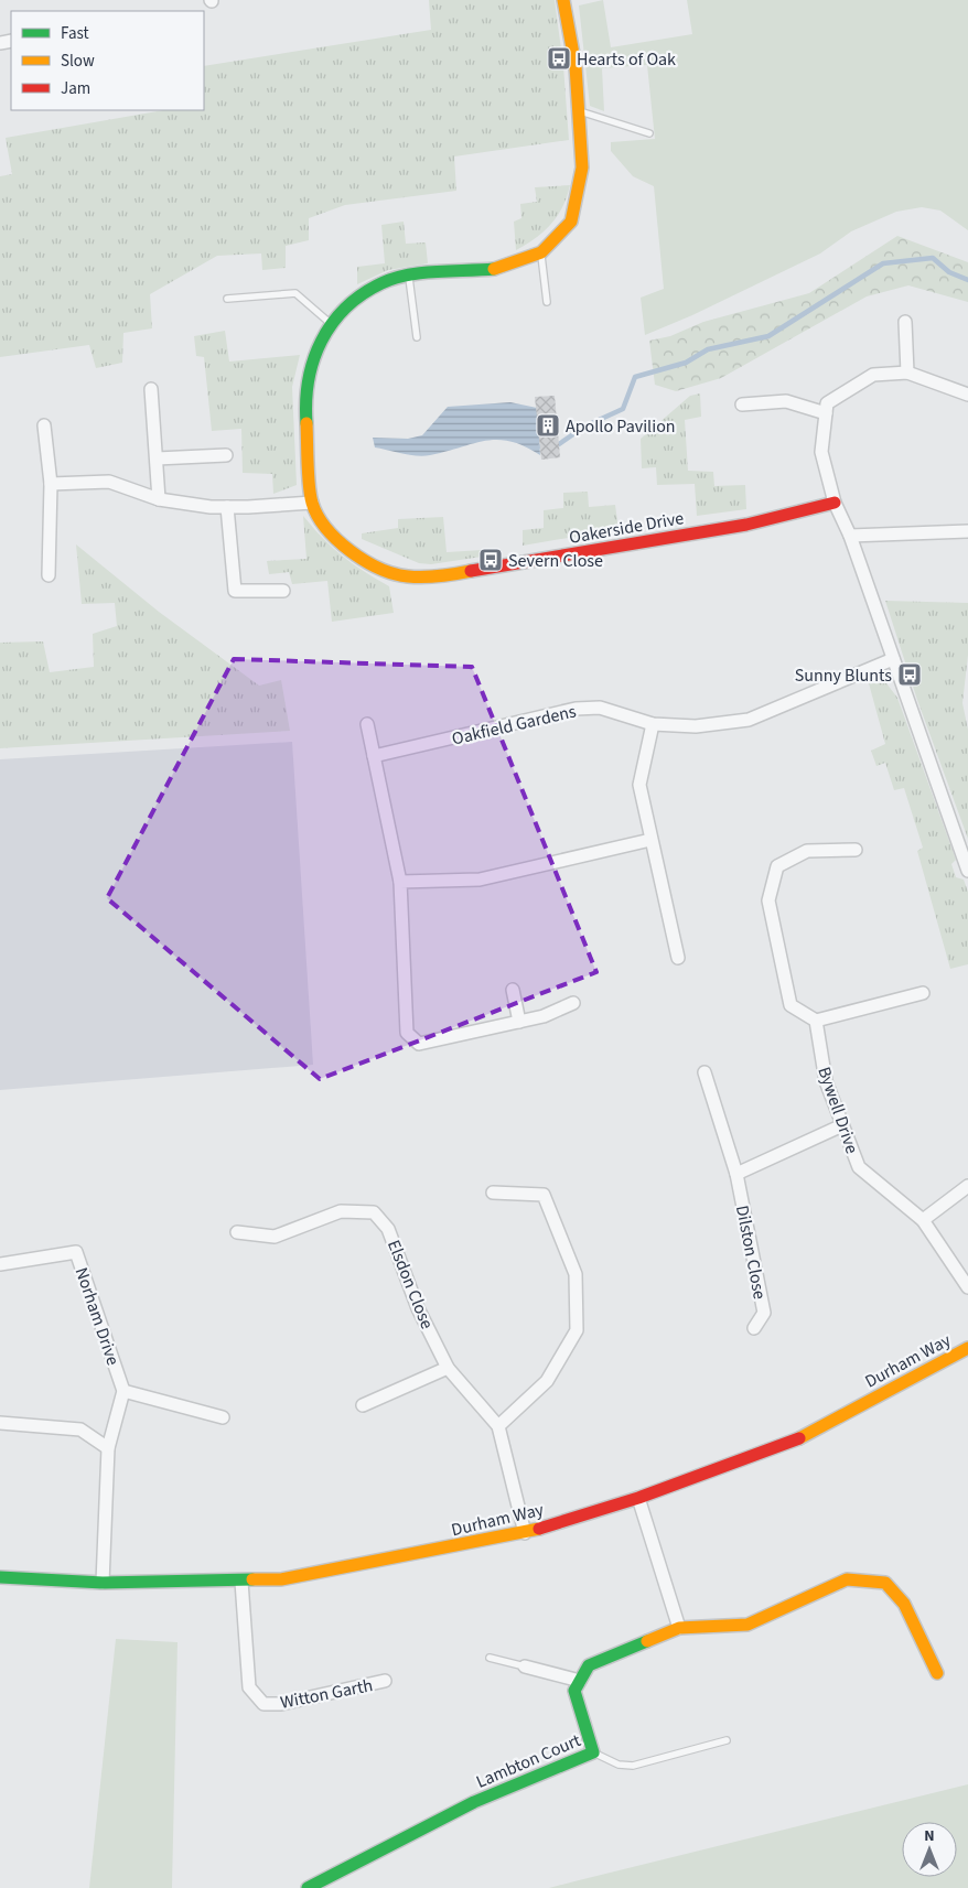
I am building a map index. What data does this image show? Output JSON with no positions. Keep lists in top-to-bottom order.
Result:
{
  "streets": {
    "street": [
      "Oakerside Drive",
      "Oakfield Gardens",
      "Bywell Drive",
      "Dilston Close",
      "Elsdon Close",
      "Norham Drive",
      "Durham Way",
      "Witton Garth",
      "Lambton Court"
    ]
  },
  "crossings": [
    ["Elsdon Close", "Durham Way"],
    ["Durham Way", "Witton Garth"]
  ],
  "places": {
    "bus stop": ["Hearts of Oak", "Severn Close", "Sunny Blunts"],
    "building": ["Apollo Pavilion"]
  },
  "legend": ["Fast", "Slow", "Jam"],
  "north": "top"
}
